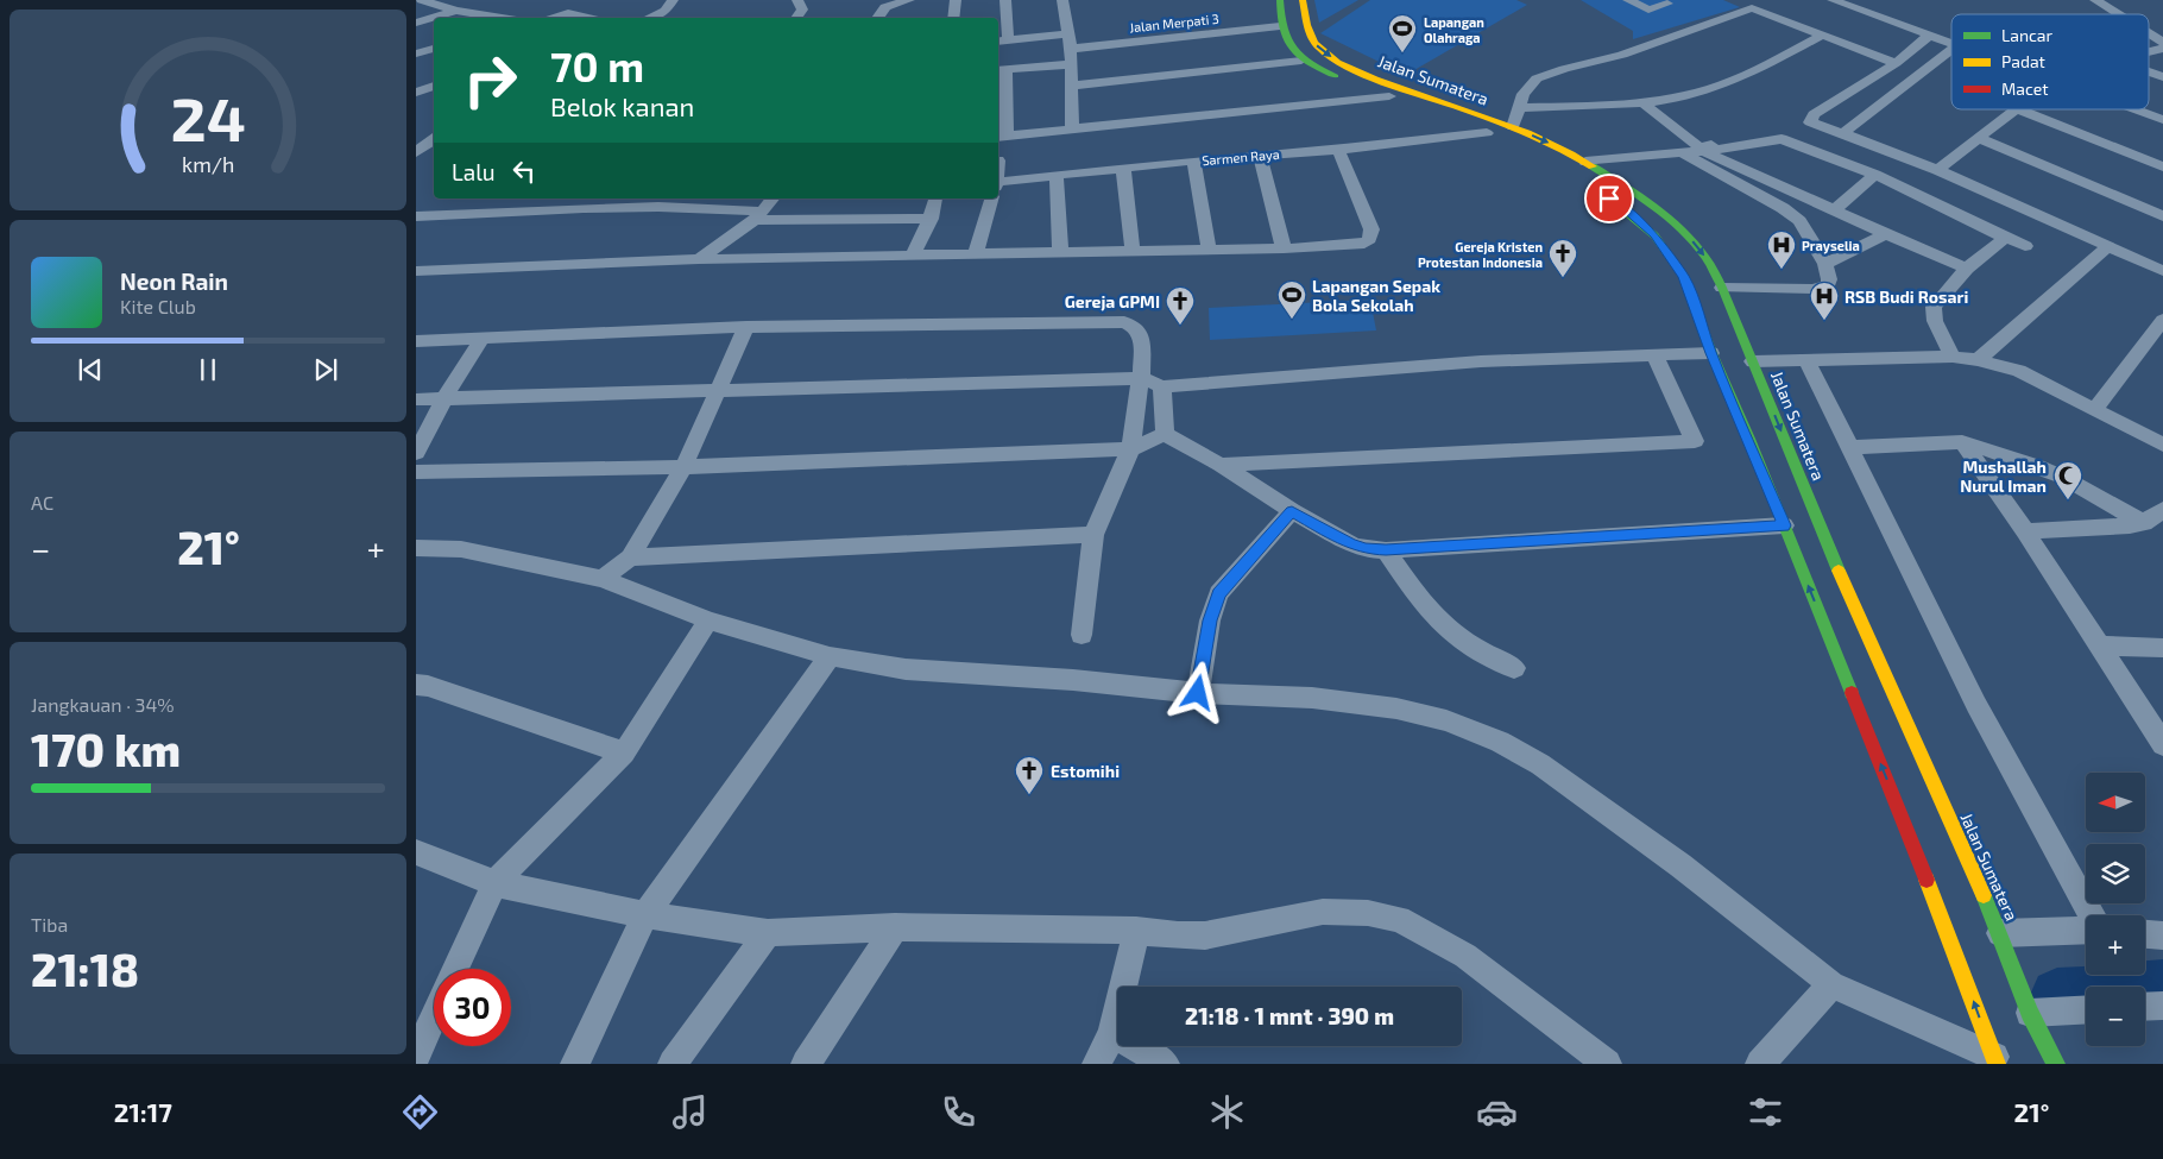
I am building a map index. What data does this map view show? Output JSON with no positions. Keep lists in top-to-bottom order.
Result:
{
  "streets": {
    "main road": ["Jalan Sumatera"],
    "street": ["Jalan Merpati 3", "Sarmen Raya"]
  },
  "crossings": [
    ["Jalan Merpati 3", "Jalan Sumatera"],
    ["Jalan Sumatera", "Sarmen Raya"]
  ],
  "places": {
    "sports": ["Lapangan Olahraga", "Lapangan Sepak Bola Sekolah"],
    "hospital": ["Prayselia", "RSB Budi Rosari"],
    "church": ["Gereja Kristen Protestan Indonesia", "Gereja GPMI", "Estomihi"],
    "mosque": ["Mushallah Nurul Iman"]
  },
  "legend": ["Lancar", "Padat", "Macet"],
  "north": "left",
  "page": {
    "turn": ["70 m", "Belok kanan"],
    "then": "Lalu",
    "song": ["Neon Rain", "Kite Club"],
    "tile": [
      "AC",
      ["Jangkauan · 34%", "170 km"],
      ["Tiba", "21:18"]
    ],
    "heat": ["−", "21°", "+"],
    "map_buttons": ["+", "−"],
    "limit": "30",
    "trip": "21:18 · 1 mnt · 390 m",
    "tabs": ["21:17", "21°"],
    "gauge": ["24", "km/h"]
  }
}
